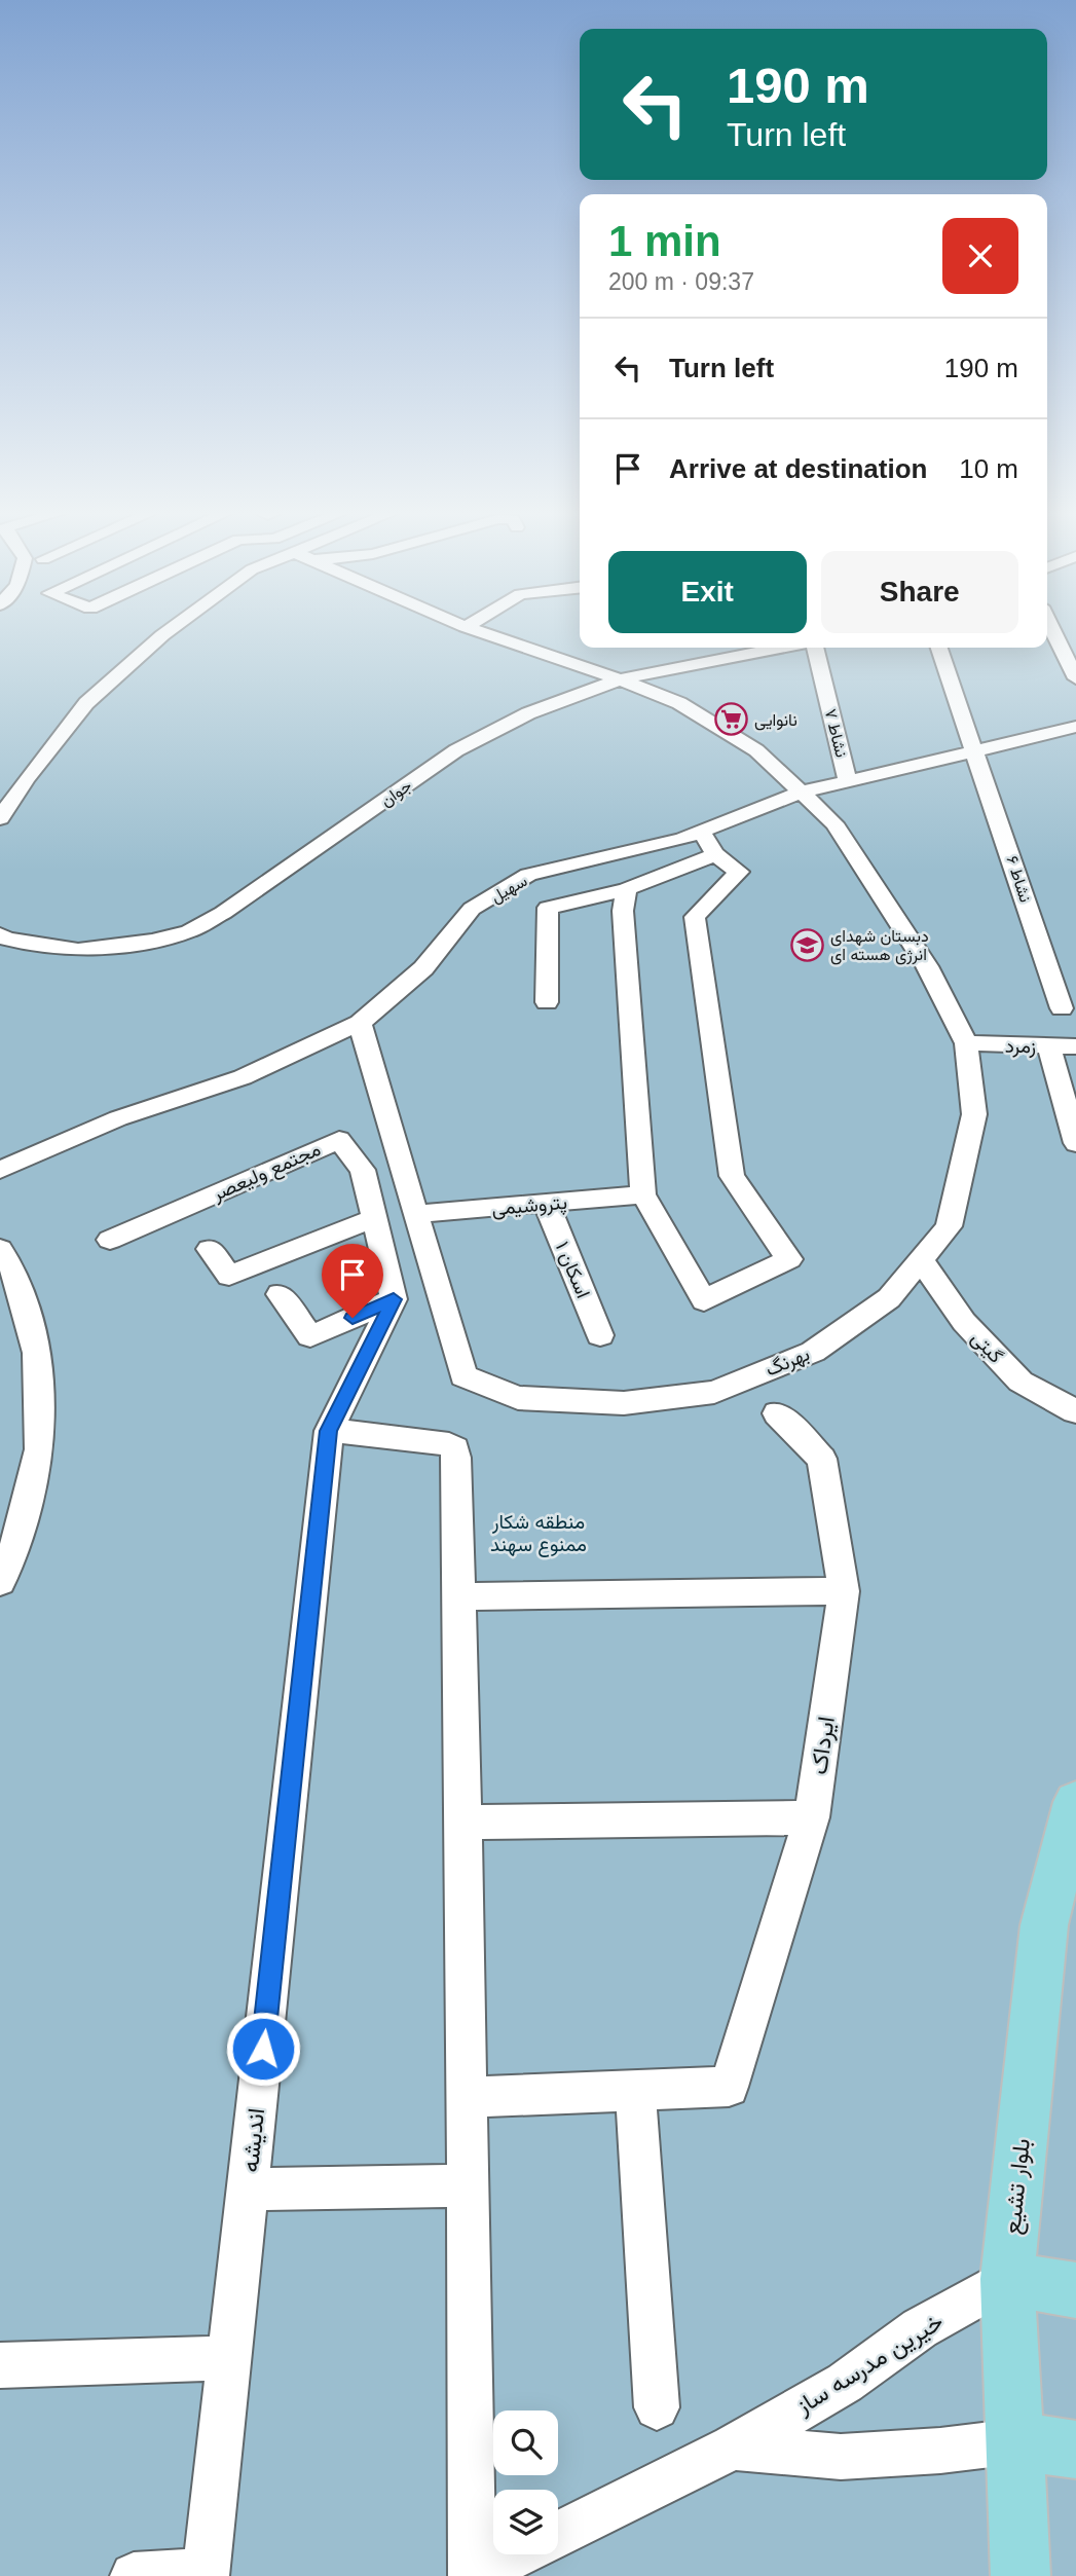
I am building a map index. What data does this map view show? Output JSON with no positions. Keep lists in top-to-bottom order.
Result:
{
  "streets": {
    "main road": ["بلوار تشیع"],
    "street": [
      "نشاط ۷",
      "جوان",
      "نشاط ۶",
      "سهیل",
      "زمرد",
      "مجتمع ولیعصر",
      "پتروشیمی",
      "اسکان ۱",
      "گیتی",
      "بهرنگ",
      "ایرداک",
      "اندیشه",
      "خیرین مدرسه ساز"
    ]
  },
  "crossings": [
    ["نشاط ۷", "سهیل"],
    ["جوان", "بهرنگ"],
    ["نشاط ۶", "سهیل"],
    ["سهیل", "بهرنگ"],
    ["زمرد", "بهرنگ"],
    ["مجتمع ولیعصر", "اندیشه"],
    ["پتروشیمی", "اسکان ۱"],
    ["پتروشیمی", "بهرنگ"],
    ["گیتی", "بهرنگ"],
    ["بلوار تشیع", "خیرین مدرسه ساز"]
  ],
  "parks": ["منطقه شکار ممنوع سهند"],
  "places": {
    "supermarket": ["نانوایی"],
    "school or university": ["دبستان شهدای انرژی هسته ای"]
  },
  "page": {
    "turn": ["190 m", "Turn left"],
    "heading": ["1 min", "200 m · 09:37"],
    "list": [
      {
        "name": "Turn left",
        "value": "190 m"
      },
      {
        "name": "Arrive at destination",
        "value": "10 m"
      }
    ],
    "buttons": ["Exit", "Share"]
  }
}
